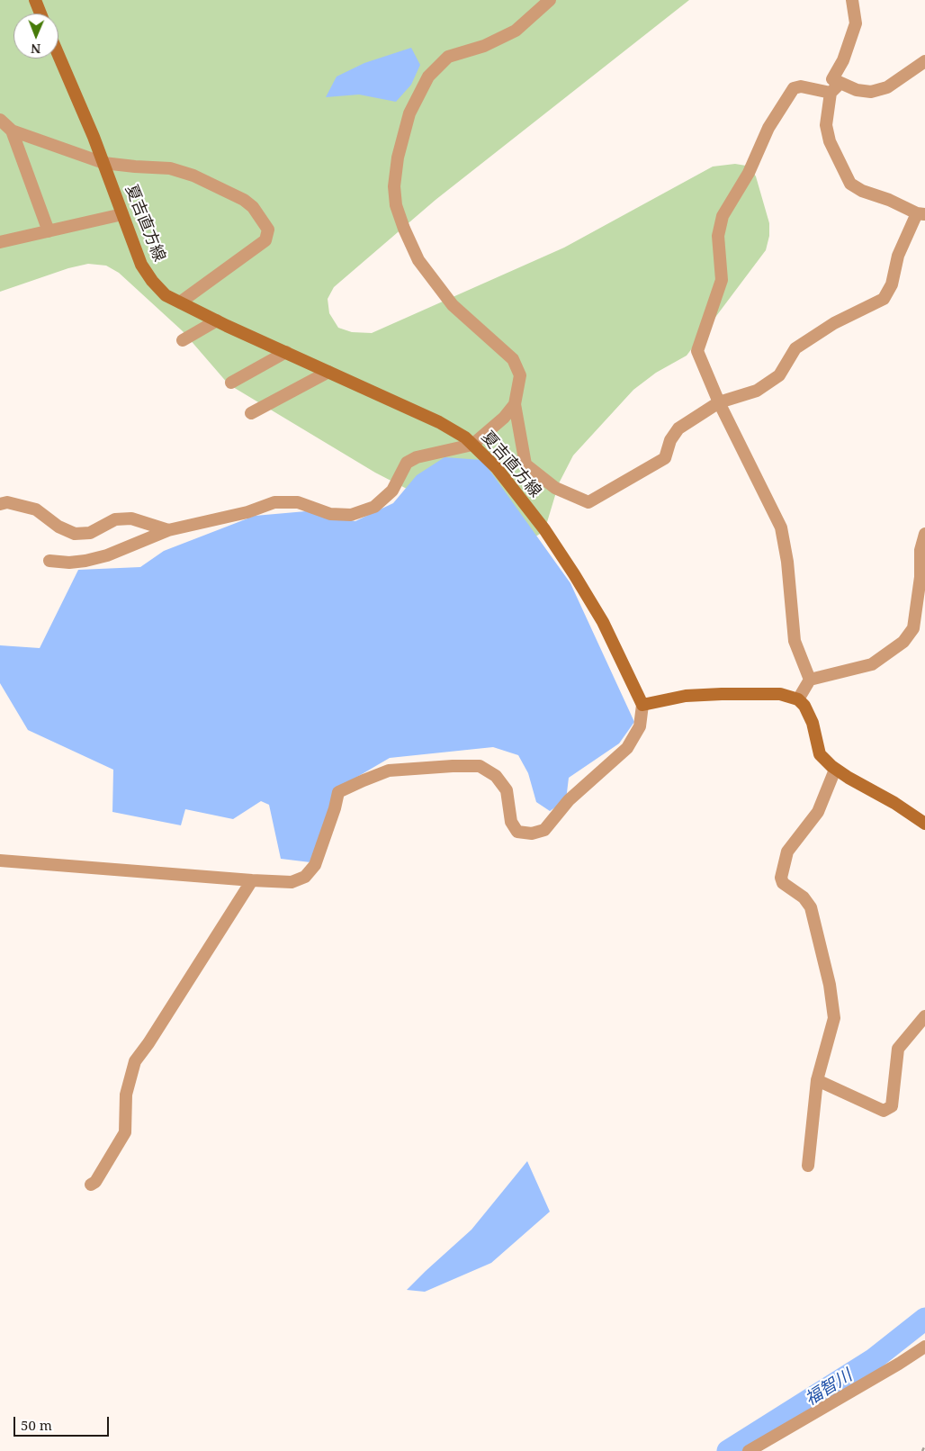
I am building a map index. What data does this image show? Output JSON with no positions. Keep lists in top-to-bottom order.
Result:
{
  "streets": {
    "main road": ["夏吉直方線"]
  },
  "water": ["福智川"],
  "scale_bar": "50 m",
  "north": "bottom"
}
